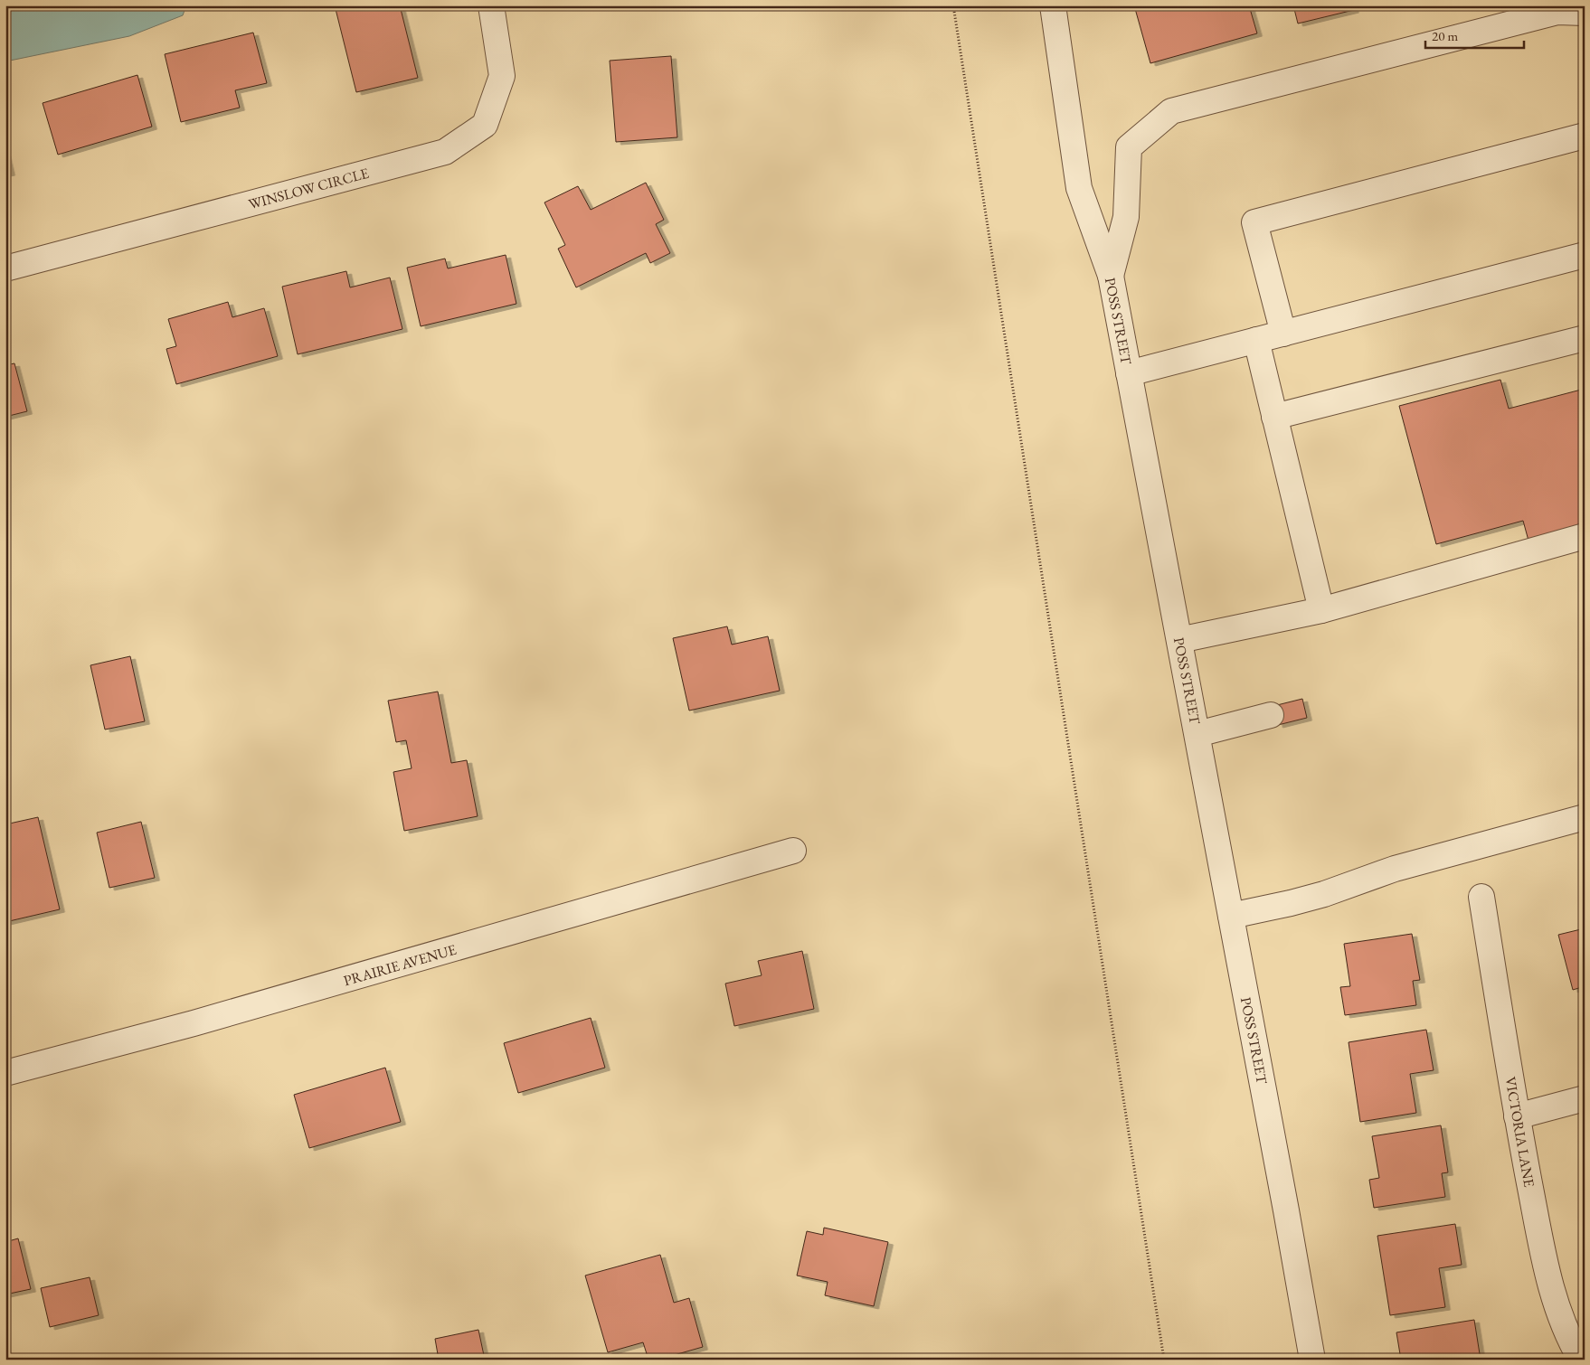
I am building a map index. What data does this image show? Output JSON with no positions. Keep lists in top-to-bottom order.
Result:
{
  "streets": {
    "street": [
      "WINSLOW CIRCLE",
      "POSS STREET",
      "PRAIRIE AVENUE",
      "VICTORIA LANE"
    ]
  },
  "scale_bar": "20 m"
}
